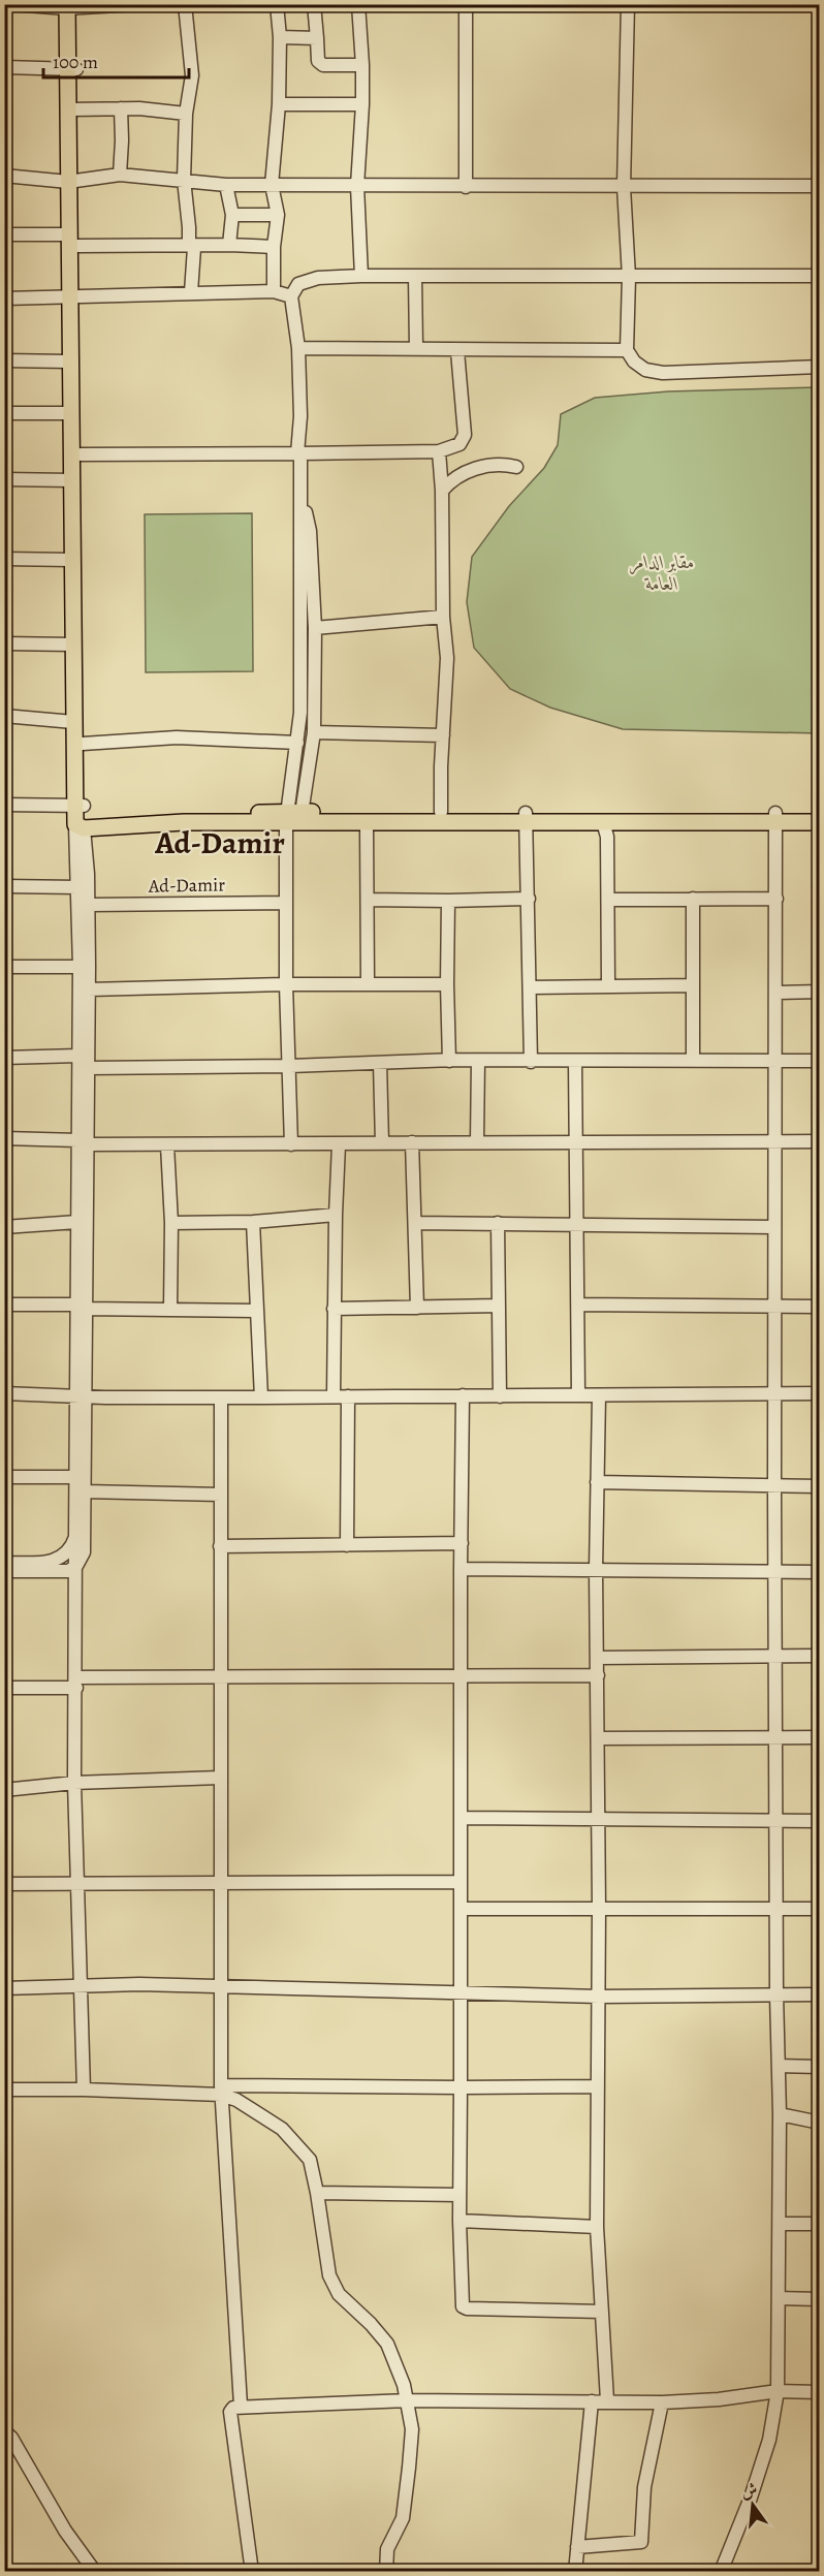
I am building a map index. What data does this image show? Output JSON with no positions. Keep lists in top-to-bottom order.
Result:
{
  "streets": {
    "street": ["Ad-Damir"]
  },
  "districts": ["Ad-Damir"],
  "parks": ["مقابر الدامر العامة"],
  "scale_bar": "100 m",
  "north": "top"
}
